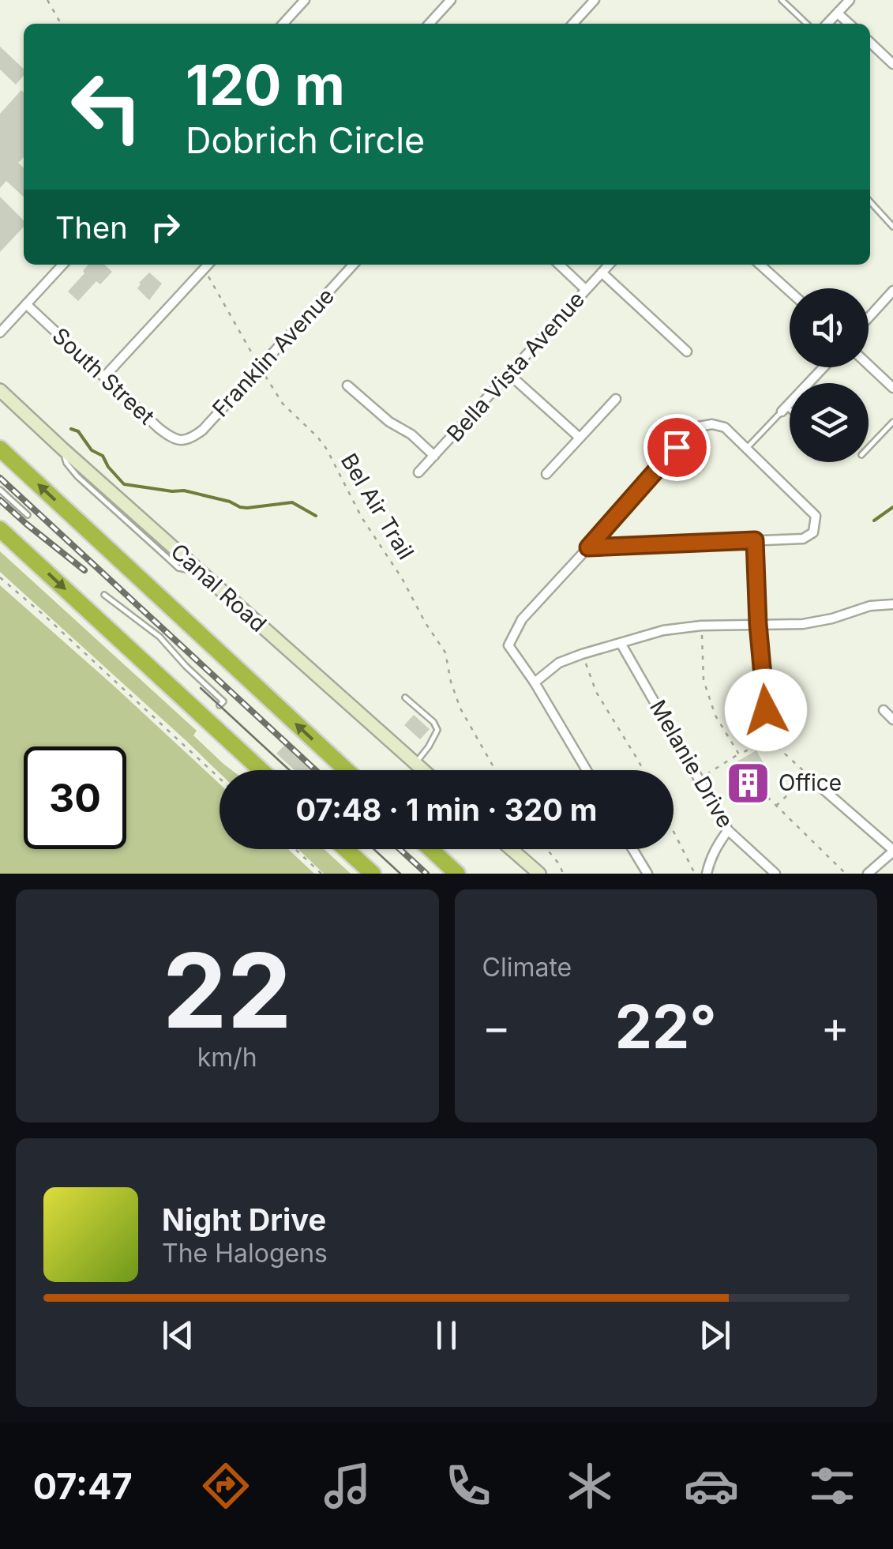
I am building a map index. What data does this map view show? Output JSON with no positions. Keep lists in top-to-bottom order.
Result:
{
  "streets": {
    "street": [
      "Franklin Avenue",
      "Bella Vista Avenue",
      "South Street",
      "Canal Road",
      "Melanie Drive"
    ],
    "path": ["Bel Air Trail"]
  },
  "crossings": [
    ["Franklin Avenue", "South Street"],
    ["Franklin Avenue", "Bel Air Trail"]
  ],
  "places": {
    "building": ["Office"]
  },
  "page": {
    "turn": ["120 m", "Dobrich Circle"],
    "then": "Then",
    "limit": "30",
    "trip": "07:48 · 1 min · 320 m",
    "tile": [
      ["22", "km/h"],
      "Climate"
    ],
    "heat": ["−", "22°", "+"],
    "song": ["Night Drive", "The Halogens"],
    "tabs": "07:47"
  }
}
